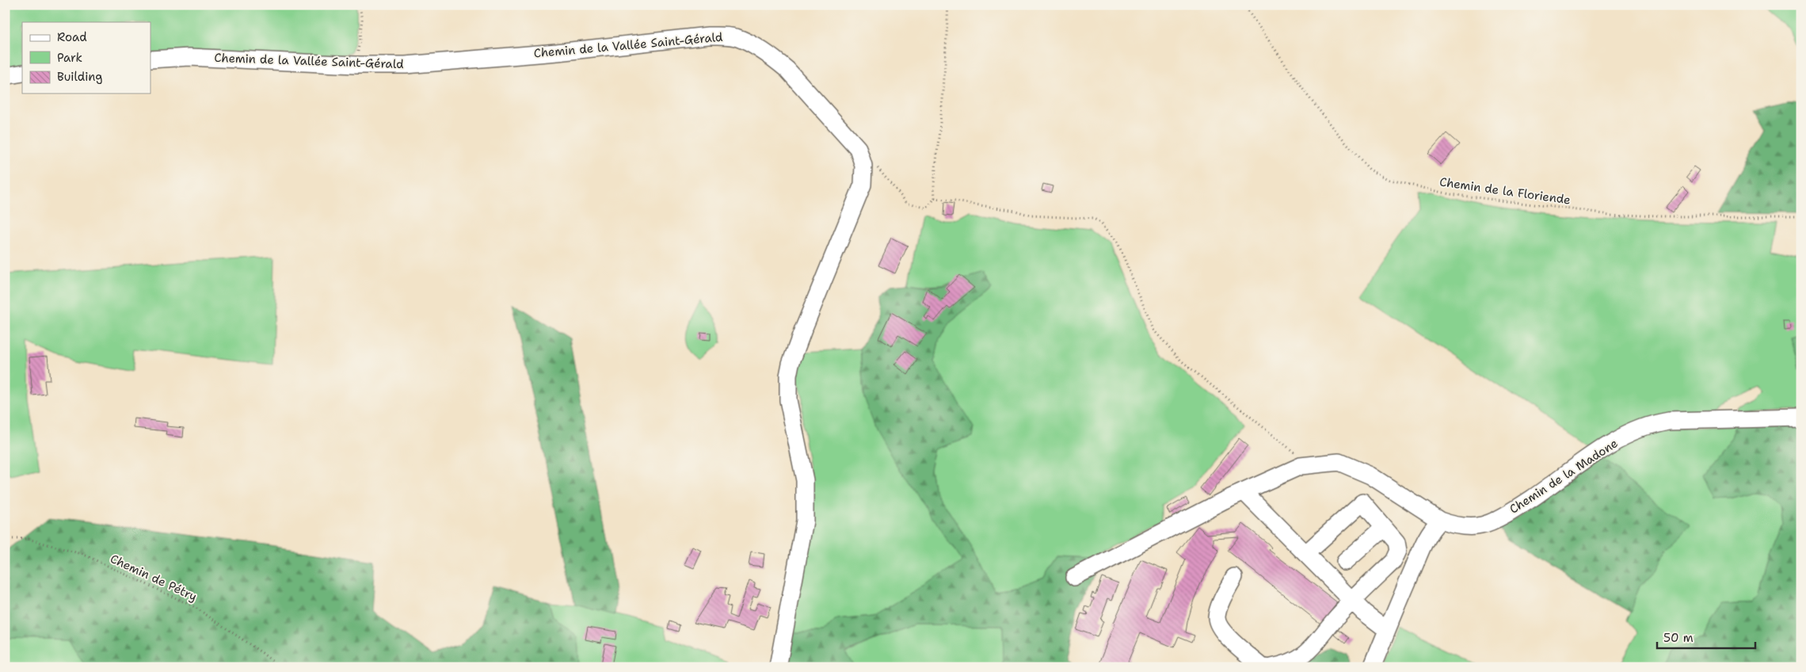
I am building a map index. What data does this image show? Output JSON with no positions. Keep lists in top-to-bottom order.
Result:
{
  "streets": {
    "street": ["Chemin de la Vallée Saint-Gérald", "Chemin de la Madone"],
    "path": ["Chemin de la Floriende", "Chemin de Pétry"]
  },
  "legend": ["Road", "Park", "Building"],
  "scale_bar": "50 m"
}
